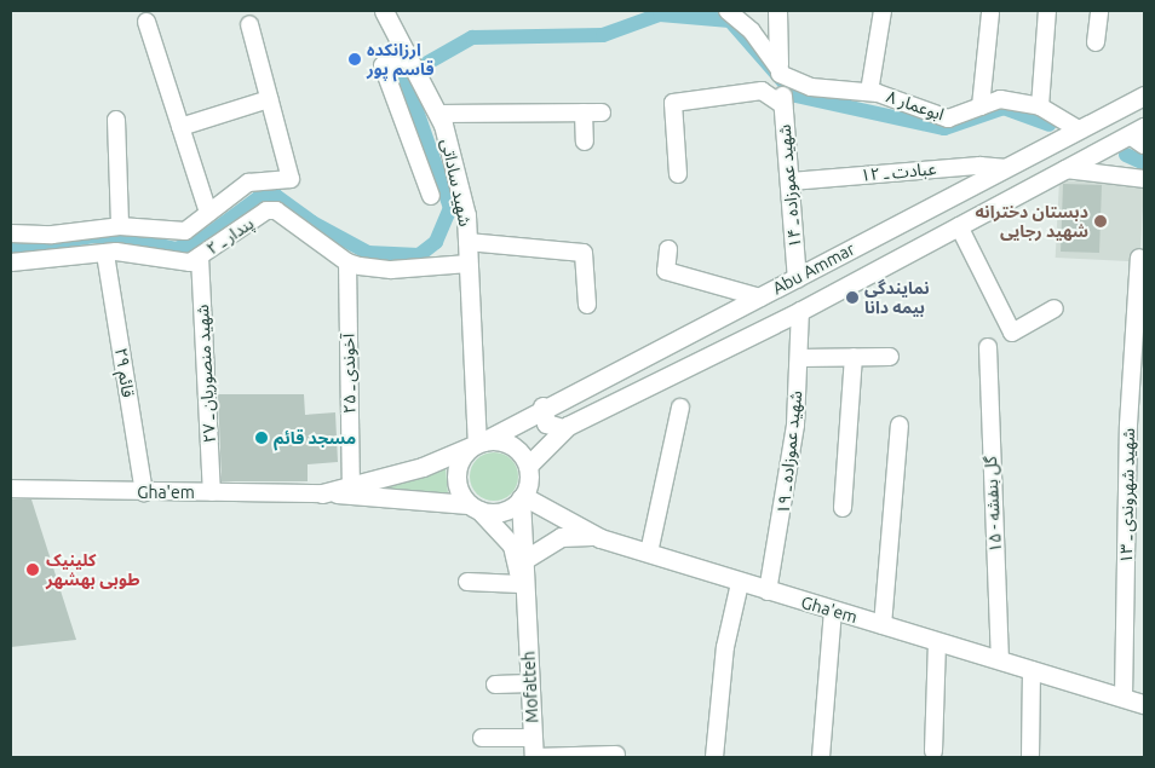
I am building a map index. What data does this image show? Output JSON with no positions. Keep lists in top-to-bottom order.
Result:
{
  "streets": {
    "street": [
      "ابوعمار ۸",
      "عبادت ـ ۱۲",
      "شهید ساداتی",
      "شهید عموزاده ـ ۱۴",
      "پندار ـ ۲",
      "Abu Ammar",
      "قائم ۲۹",
      "شهید منصوریان ـ ۲۷",
      "آخوندی ـ ۲۵",
      "شهید عموزاده ـ ۱۹",
      "Gha'em",
      "شهید شهروندی ـ ۱۳",
      "گل بنفشه - ۱۵",
      "Mofatteh"
    ]
  },
  "crossings": [
    ["ابوعمار ۸", "Abu Ammar"],
    ["عبادت ـ ۱۲", "شهید عموزاده ـ ۱۴"],
    ["عبادت ـ ۱۲", "Abu Ammar"],
    ["شهید ساداتی", "پندار ـ ۲"],
    ["شهید ساداتی", "Abu Ammar"],
    ["شهید ساداتی", "Gha'em"],
    ["شهید عموزاده ـ ۱۴", "Abu Ammar"],
    ["پندار ـ ۲", "قائم ۲۹"],
    ["پندار ـ ۲", "شهید منصوریان ـ ۲۷"],
    ["پندار ـ ۲", "آخوندی ـ ۲۵"],
    ["Abu Ammar", "آخوندی ـ ۲۵"],
    ["Abu Ammar", "شهید عموزاده ـ ۱۹"],
    ["Abu Ammar", "Gha'em"],
    ["قائم ۲۹", "Gha'em"],
    ["شهید منصوریان ـ ۲۷", "Gha'em"],
    ["شهید عموزاده ـ ۱۹", "Gha'em"],
    ["Gha'em", "شهید شهروندی ـ ۱۳"],
    ["Gha'em", "گل بنفشه - ۱۵"]
  ],
  "places": [
    "ارزانکده قاسم پور",
    "دبستان دخترانه شهید رجایی",
    "نمایندگی بیمه دانا",
    "مسجد قائم",
    "کلینیک طوبی بهشهر"
  ]
}
